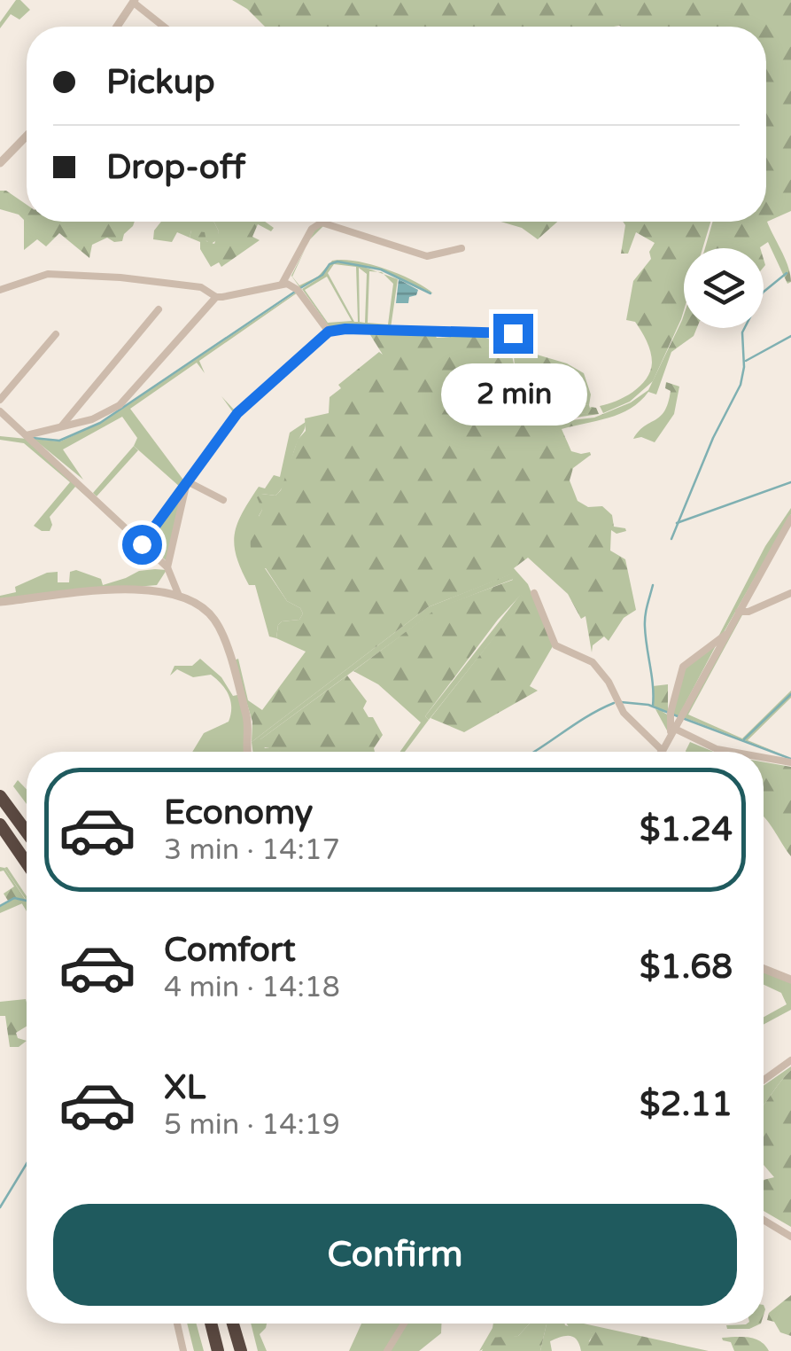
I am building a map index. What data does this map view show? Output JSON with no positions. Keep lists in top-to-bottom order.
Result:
{
  "page": {
    "banner": ["Pickup", "Drop-off"],
    "bubble": "2 min",
    "list": [
      {
        "name": "Economy",
        "note": "3 min · 14:17",
        "value": "$1.24"
      },
      {
        "name": "Comfort",
        "note": "4 min · 14:18",
        "value": "$1.68"
      },
      {
        "name": "XL",
        "note": "5 min · 14:19",
        "value": "$2.11"
      }
    ],
    "buttons": "Confirm"
  }
}
